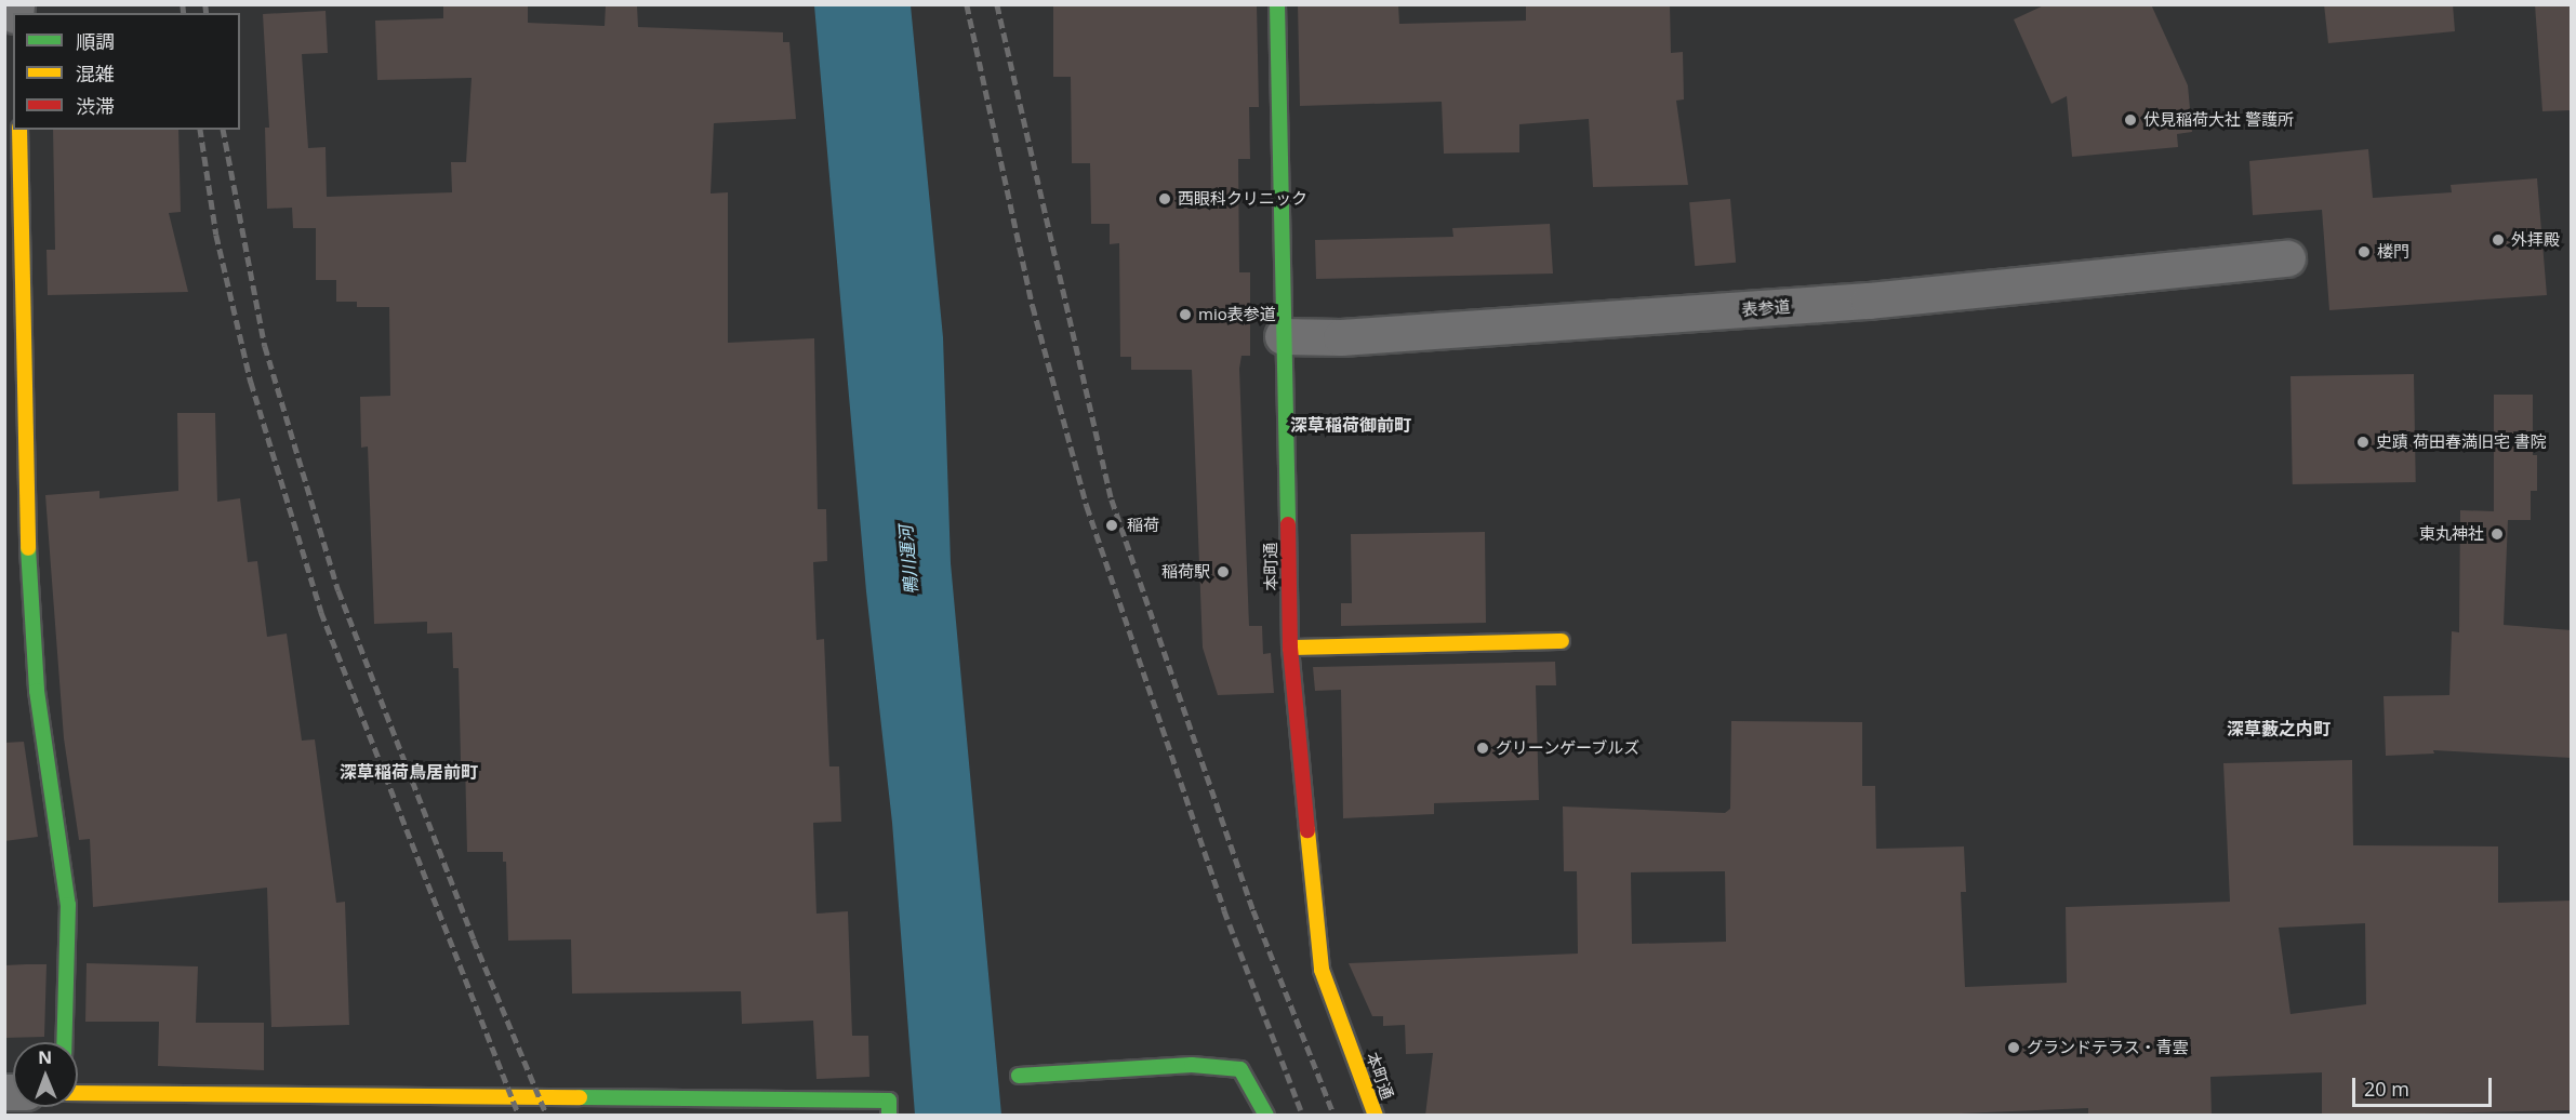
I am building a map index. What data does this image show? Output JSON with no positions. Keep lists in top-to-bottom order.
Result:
{
  "streets": {
    "street": ["表参道", "本町通"]
  },
  "crossings": [
    ["表参道", "本町通"]
  ],
  "districts": ["深草稲荷御前町", "深草藪之内町", "深草稲荷鳥居前町"],
  "water": ["鴨川運河"],
  "places": [
    "伏見稲荷大社 警護所",
    "西眼科クリニック",
    "外拝殿",
    "楼門",
    "mio表参道",
    "史蹟 荷田春満旧宅 書院",
    "稲荷",
    "東丸神社",
    "稲荷駅",
    "グリーンゲーブルズ",
    "グランドテラス・青雲"
  ],
  "legend": ["順調", "混雑", "渋滞"],
  "scale_bar": "20 m",
  "north": "top"
}
